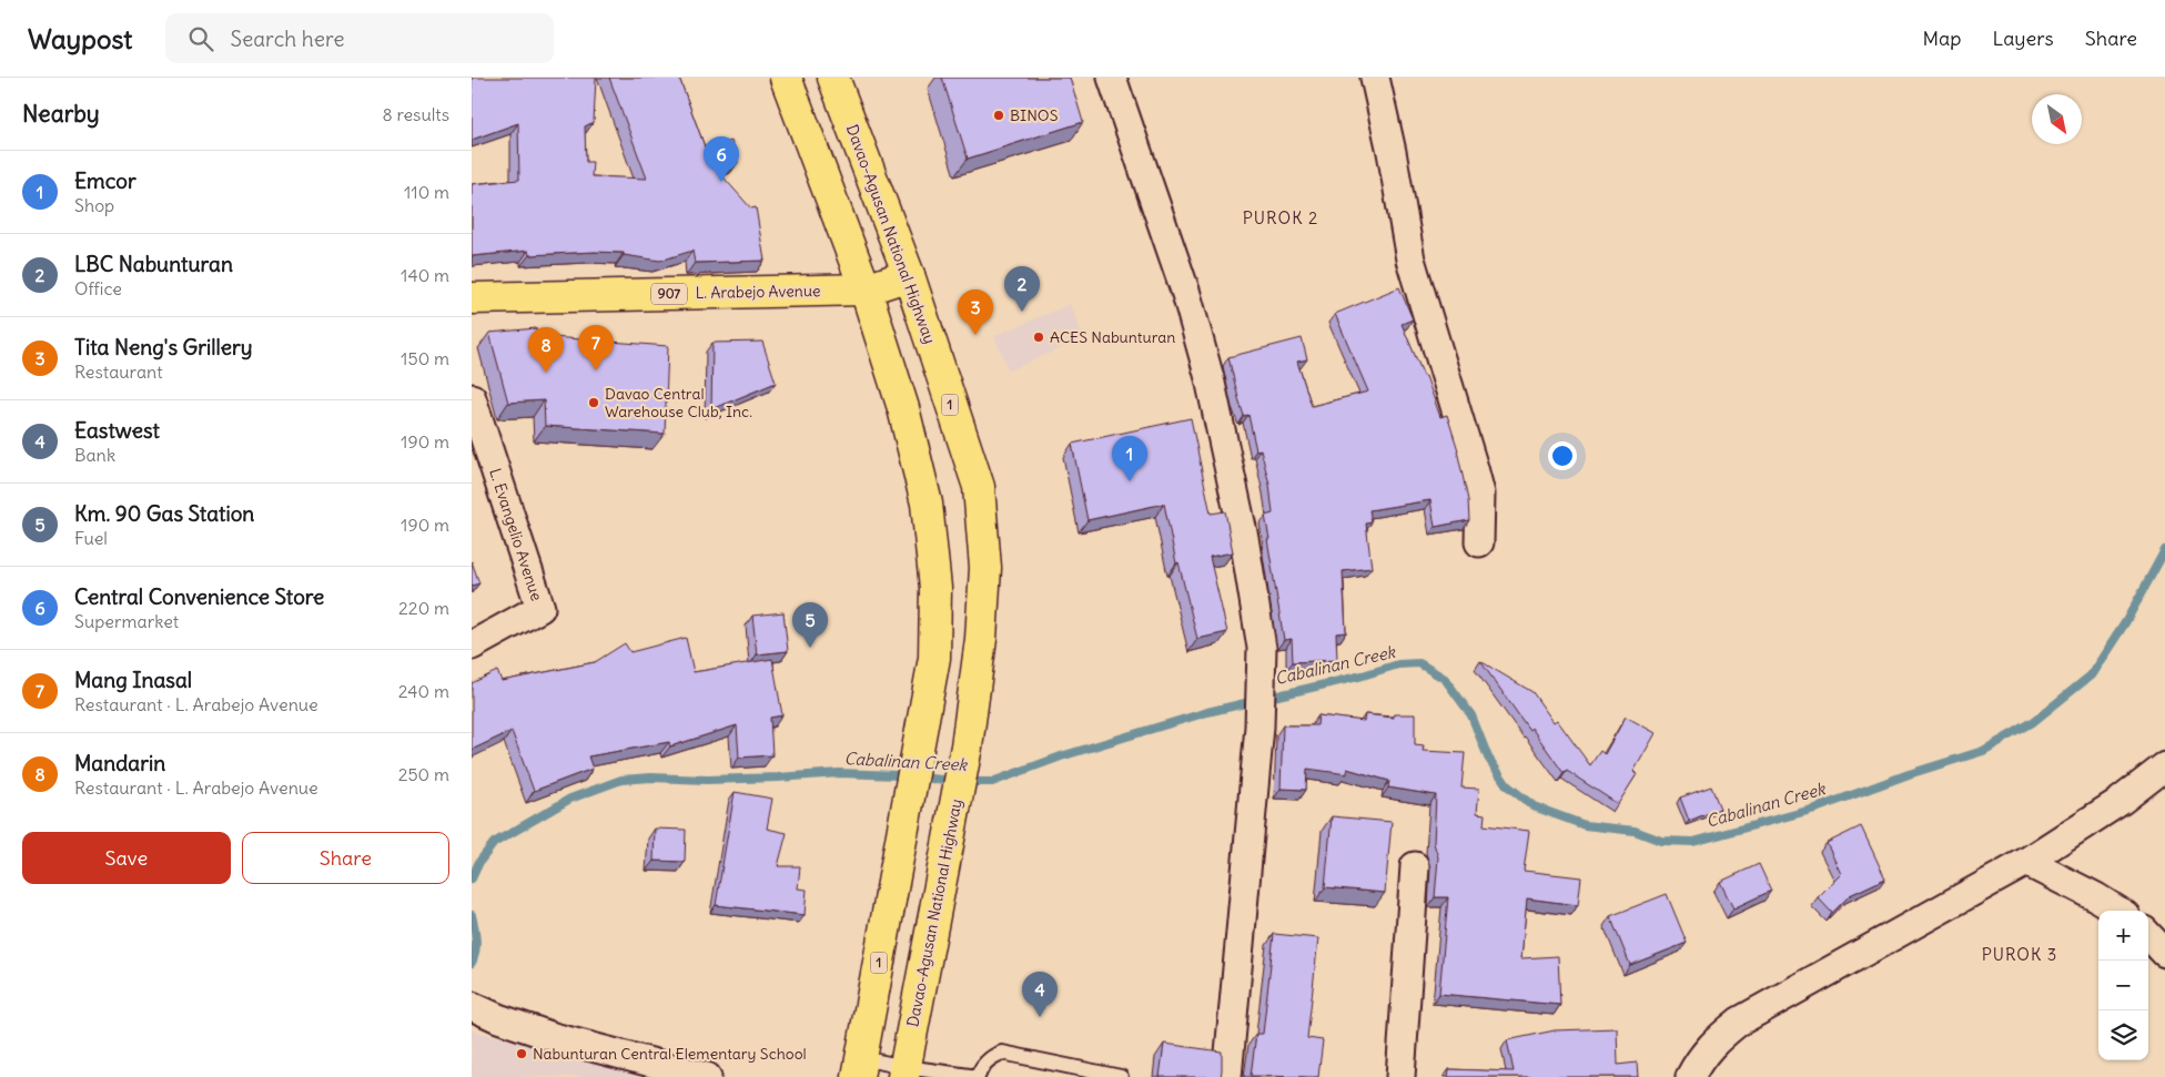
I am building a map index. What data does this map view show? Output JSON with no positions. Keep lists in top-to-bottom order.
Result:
{
  "streets": {
    "main road": [
      "Davao-Agusan National Highway",
      "L. Arabejo Avenue",
      "907",
      "1"
    ],
    "street": ["L. Evangelio Avenue"]
  },
  "crossings": [
    ["Davao-Agusan National Highway", "L. Arabejo Avenue"],
    ["L. Arabejo Avenue", "1"]
  ],
  "districts": ["PUROK 2", "PUROK 3"],
  "water": ["Cabalinan Creek"],
  "places": [
    "BINOS",
    "ACES Nabunturan",
    "Davao Central Warehouse Club, Inc.",
    "Nabunturan Central Elementary School"
  ],
  "north": "bottom right",
  "page": {
    "header": "Waypost",
    "search": "Search here",
    "nav": ["Map", "Layers", "Share"],
    "heading": ["Nearby", "8 results"],
    "pins": [
      "6",
      "2",
      "3",
      "7",
      "8",
      "1",
      "5",
      "4"
    ],
    "list": [
      {
        "mark": "1",
        "name": "Emcor",
        "note": "Shop",
        "value": "110 m"
      },
      {
        "mark": "2",
        "name": "LBC Nabunturan",
        "note": "Office",
        "value": "140 m"
      },
      {
        "mark": "3",
        "name": "Tita Neng's Grillery",
        "note": "Restaurant",
        "value": "150 m"
      },
      {
        "mark": "4",
        "name": "Eastwest",
        "note": "Bank",
        "value": "190 m"
      },
      {
        "mark": "5",
        "name": "Km. 90 Gas Station",
        "note": "Fuel",
        "value": "190 m"
      },
      {
        "mark": "6",
        "name": "Central Convenience Store",
        "note": "Supermarket",
        "value": "220 m"
      },
      {
        "mark": "7",
        "name": "Mang Inasal",
        "note": "Restaurant · L. Arabejo Avenue",
        "value": "240 m"
      },
      {
        "mark": "8",
        "name": "Mandarin",
        "note": "Restaurant · L. Arabejo Avenue",
        "value": "250 m"
      }
    ],
    "buttons": ["Save", "Share"],
    "map_buttons": ["+", "−"]
  }
}
